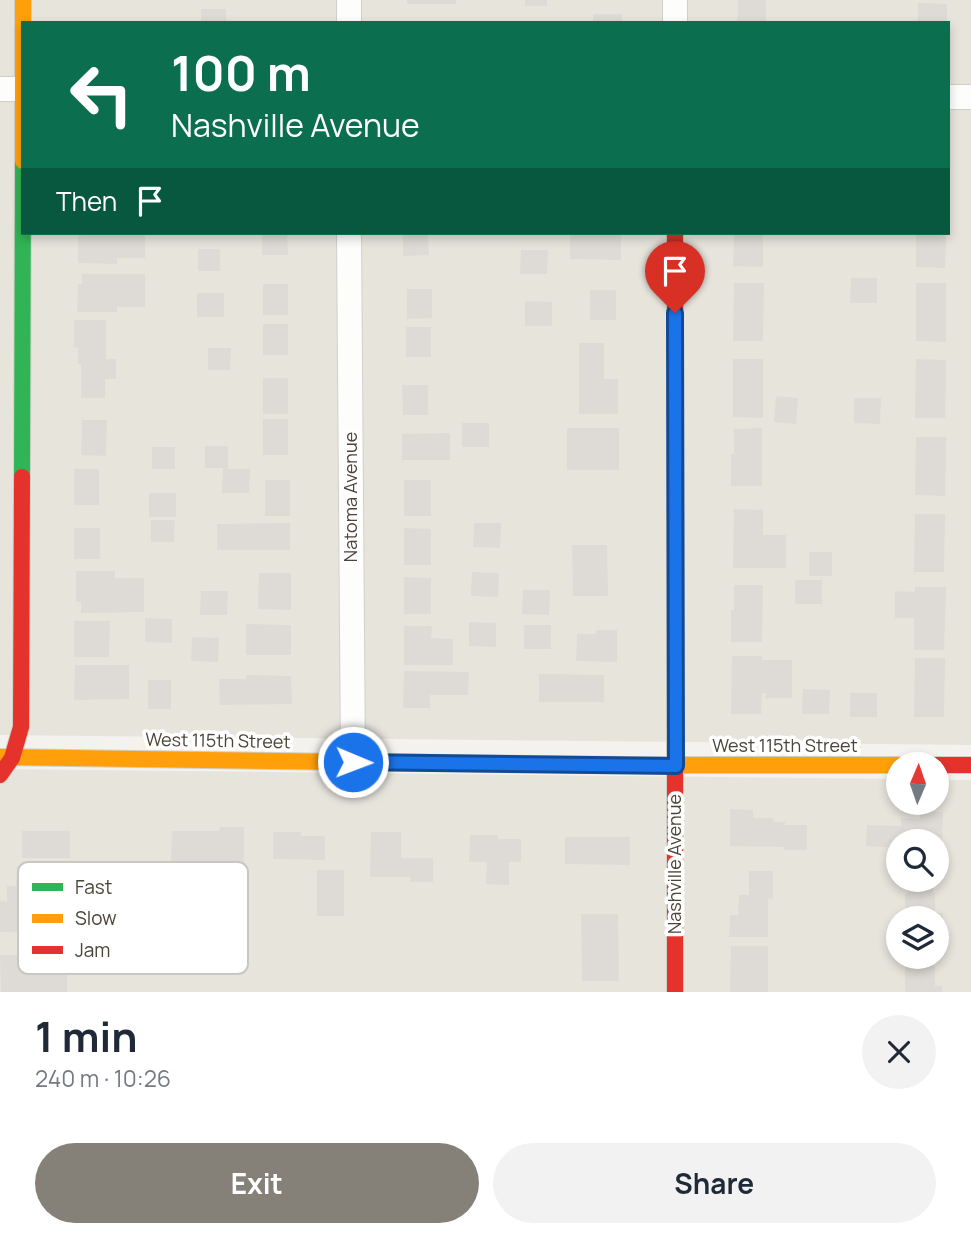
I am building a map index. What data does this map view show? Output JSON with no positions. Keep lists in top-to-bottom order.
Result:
{
  "streets": {
    "street": ["Natoma Avenue", "West 115th Street", "Nashville Avenue"]
  },
  "crossings": [
    ["Natoma Avenue", "West 115th Street"],
    ["West 115th Street", "Nashville Avenue"]
  ],
  "legend": ["Fast", "Slow", "Jam"],
  "north": "top",
  "page": {
    "turn": ["100 m", "Nashville Avenue"],
    "then": "Then",
    "heading": ["1 min", "240 m · 10:26"],
    "buttons": ["Exit", "Share"]
  }
}
